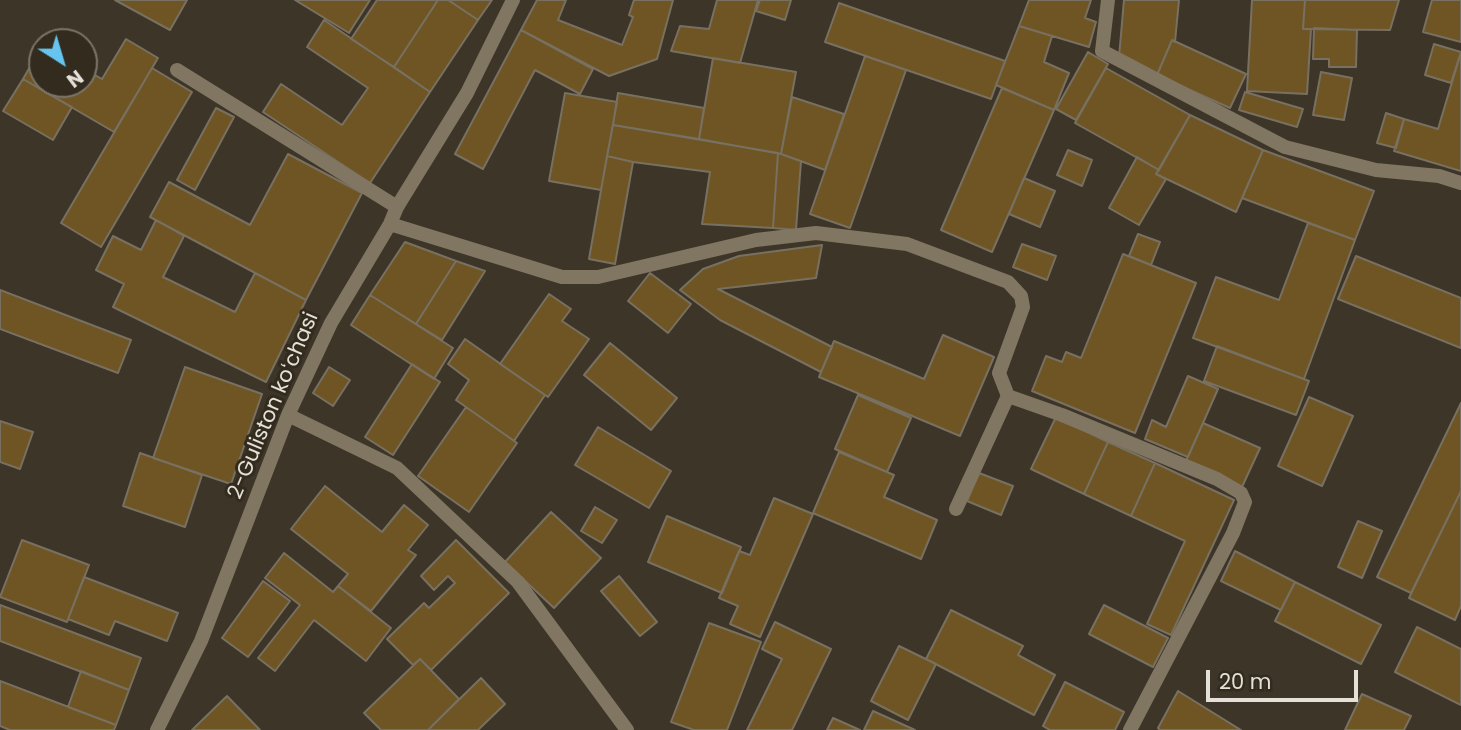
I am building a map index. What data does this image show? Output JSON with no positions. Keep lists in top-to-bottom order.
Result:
{
  "streets": {
    "street": ["2-Guliston koʻchasi"]
  },
  "scale_bar": "20 m",
  "north": "bottom right"
}
